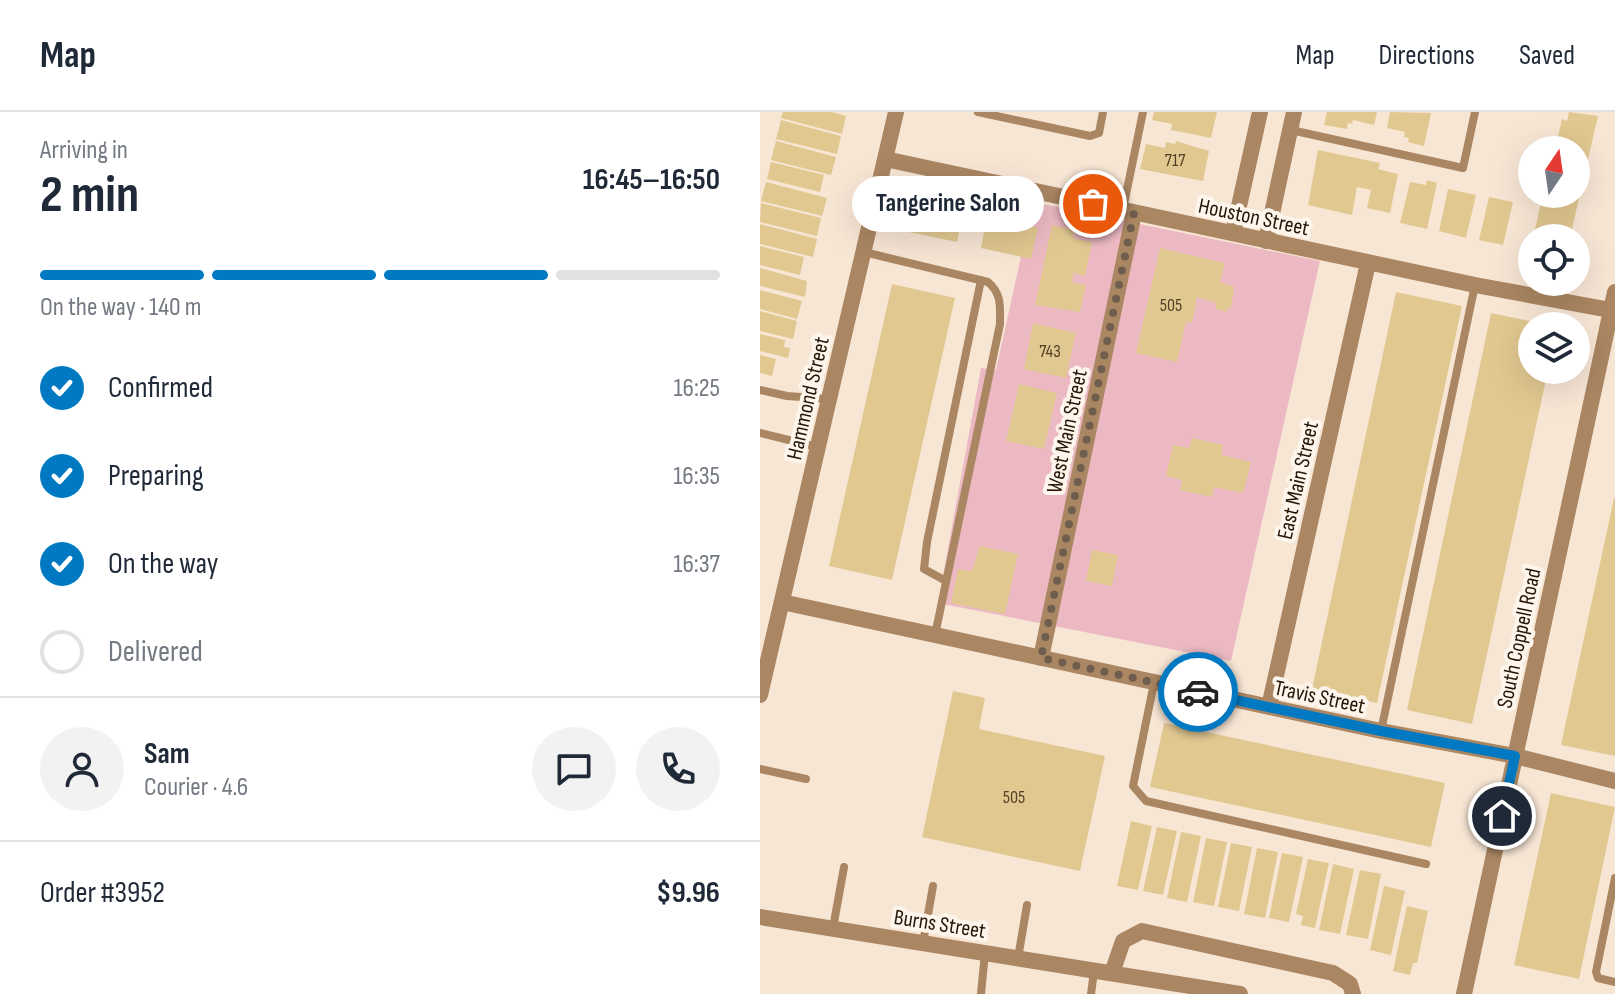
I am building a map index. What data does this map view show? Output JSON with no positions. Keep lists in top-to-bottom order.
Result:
{
  "streets": {
    "street": [
      "Houston Street",
      "Hammond Street",
      "West Main Street",
      "East Main Street",
      "South Coppell Road",
      "Travis Street",
      "Burns Street"
    ]
  },
  "crossings": [
    ["Houston Street", "Hammond Street"],
    ["Houston Street", "West Main Street"],
    ["Houston Street", "East Main Street"],
    ["Houston Street", "South Coppell Road"],
    ["Hammond Street", "Travis Street"],
    ["West Main Street", "Travis Street"],
    ["East Main Street", "Travis Street"],
    ["South Coppell Road", "Travis Street"]
  ],
  "places": ["Tangerine Salon"],
  "house_numbers": [
    "717",
    "505",
    "743",
    "505"
  ],
  "north": "top",
  "page": {
    "header": "Map",
    "nav": ["Map", "Directions", "Saved"],
    "heading": ["2 min", "Arriving in", "16:45–16:50"],
    "panel": [
      "Sam",
      "Courier · 4.6",
      "Order #3952",
      "$9.96"
    ],
    "bubble": "Tangerine Salon",
    "bar": "On the way · 140 m",
    "list": [
      ["Confirmed", "16:25"],
      ["Preparing", "16:35"],
      ["On the way", "16:37"],
      "Delivered"
    ]
  }
}
